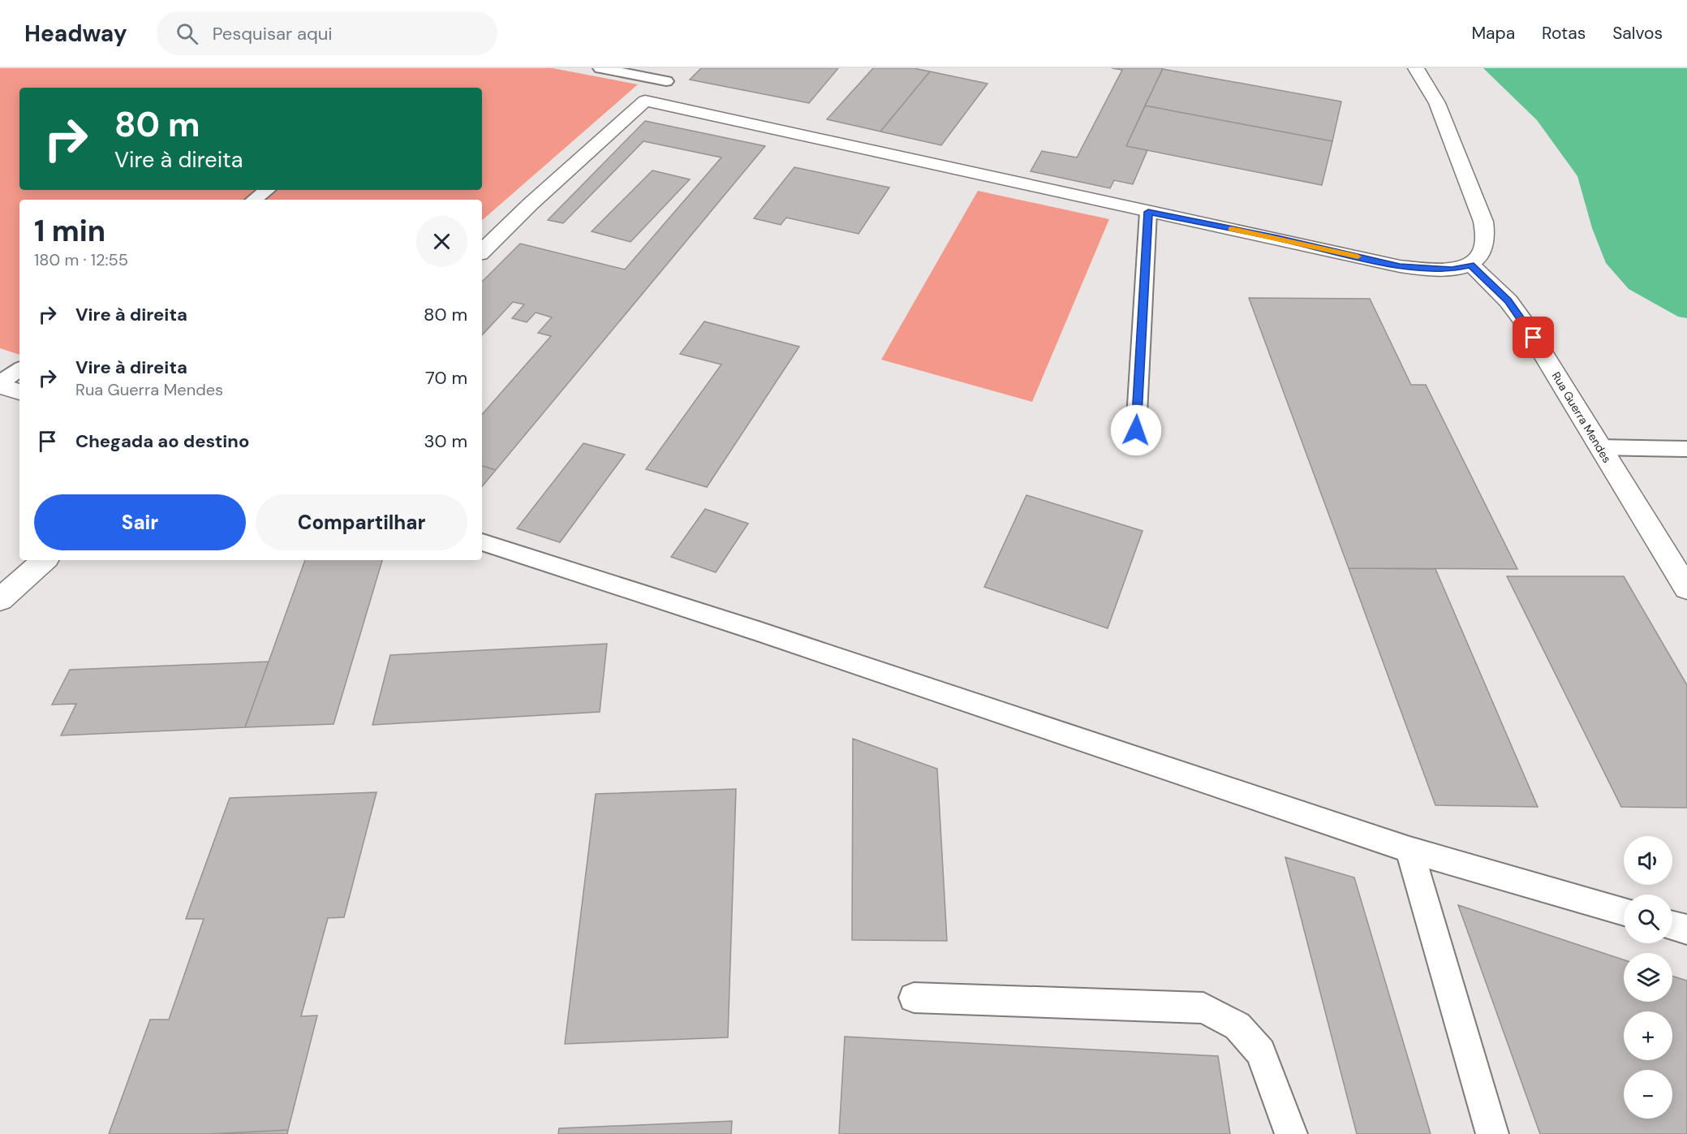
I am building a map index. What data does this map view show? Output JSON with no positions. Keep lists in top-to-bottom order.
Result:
{
  "streets": {
    "street": ["Rua Guerra Mendes"]
  },
  "page": {
    "header": "Headway",
    "search": "Pesquisar aqui",
    "nav": ["Mapa", "Rotas", "Salvos"],
    "turn": ["80 m", "Vire à direita"],
    "heading": ["1 min", "180 m · 12:55"],
    "list": [
      {
        "name": "Vire à direita",
        "value": "80 m"
      },
      {
        "name": "Vire à direita",
        "note": "Rua Guerra Mendes",
        "value": "70 m"
      },
      {
        "name": "Chegada ao destino",
        "value": "30 m"
      }
    ],
    "buttons": ["Sair", "Compartilhar"],
    "map_buttons": ["+", "−"]
  }
}
